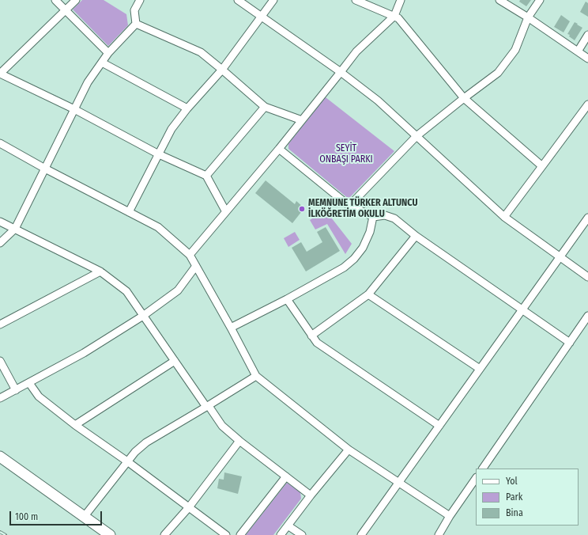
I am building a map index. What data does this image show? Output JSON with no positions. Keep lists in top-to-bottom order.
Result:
{
  "parks": ["SEYİT ONBAŞI PARKI"],
  "places": ["MEMNUNE TÜRKER ALTUNCU İLKÖĞRETİM OKULU"],
  "legend": ["Yol", "Park", "Bina"],
  "scale_bar": "100 m"
}
